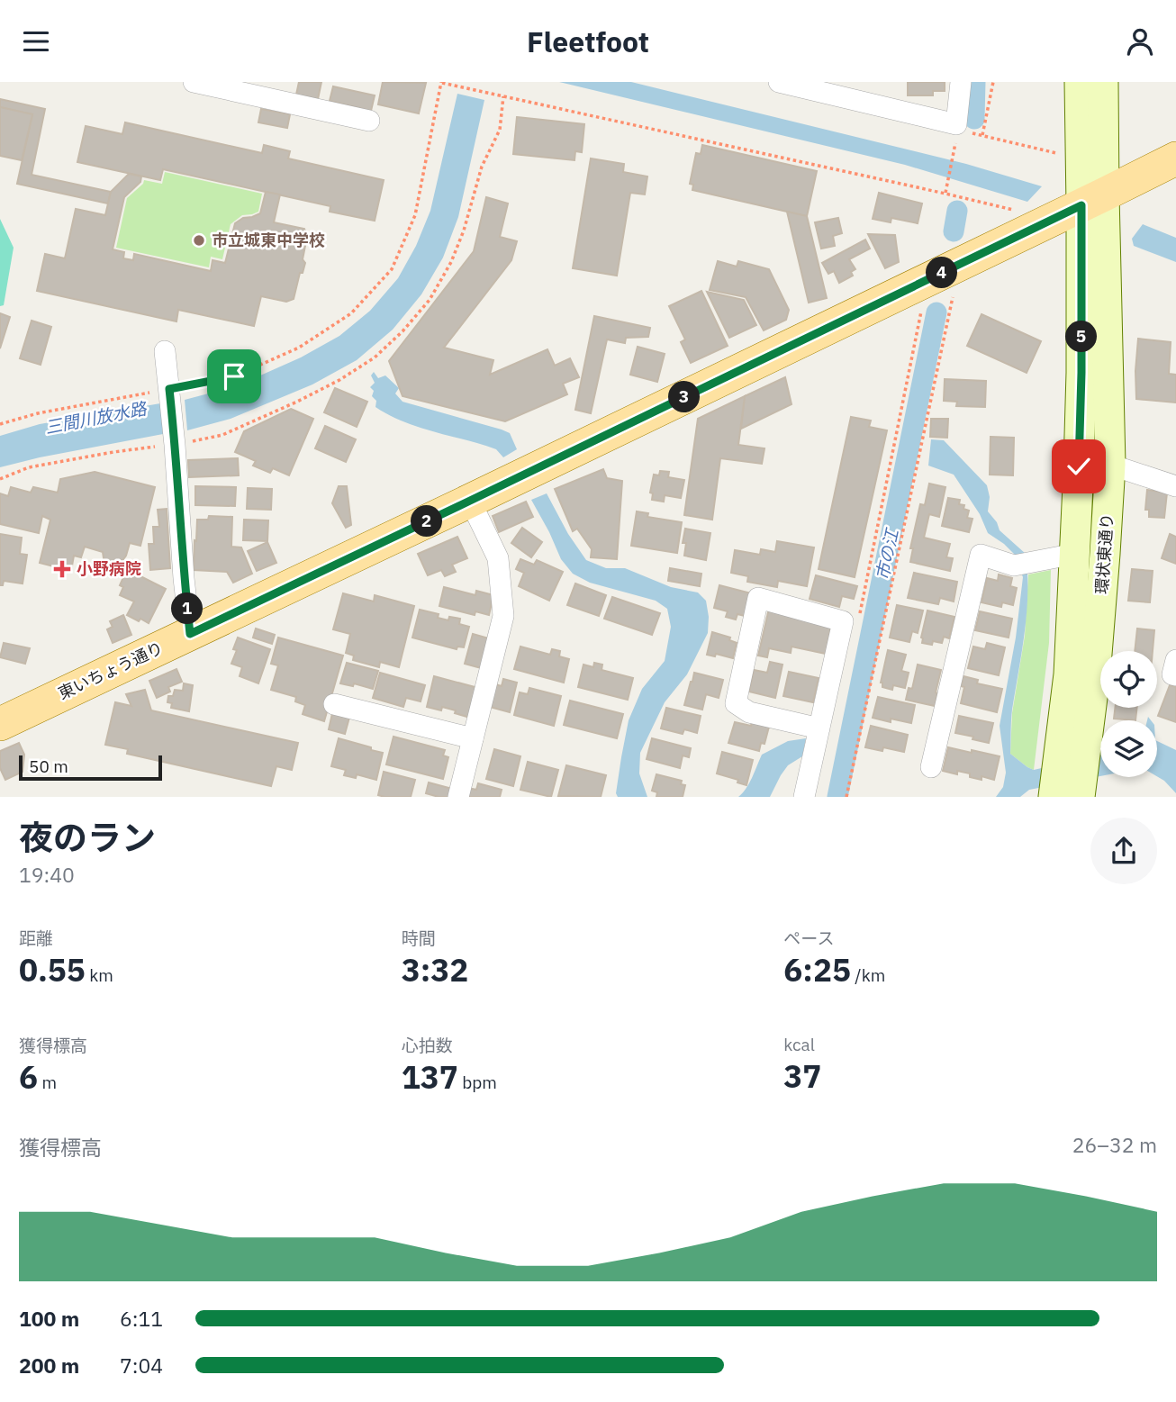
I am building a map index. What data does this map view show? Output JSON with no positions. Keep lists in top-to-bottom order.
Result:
{
  "streets": {
    "main road": ["環状東通り", "東いちょう通り"]
  },
  "crossings": [
    ["環状東通り", "東いちょう通り"]
  ],
  "water": ["三間川放水路", "市の江"],
  "places": {
    "other": ["市立城東中学校"],
    "health": ["小野病院"]
  },
  "scale_bar": "50 m",
  "page": {
    "header": "Fleetfoot",
    "pins": [
      "4",
      "5",
      "3",
      "2",
      "1"
    ],
    "scale": "50 m",
    "heading": ["夜のラン", "19:40"],
    "stats": [
      ["距離", "0.55 km"],
      ["時間", "3:32"],
      ["ペース", "6:25 /km"],
      ["獲得標高", "6 m"],
      ["心拍数", "137 bpm"],
      ["kcal", "37"]
    ],
    "chart": ["獲得標高", "26–32 m"],
    "list": [
      {
        "name": "100 m",
        "note": "6:11"
      },
      {
        "name": "200 m",
        "note": "7:04"
      }
    ]
  }
}
